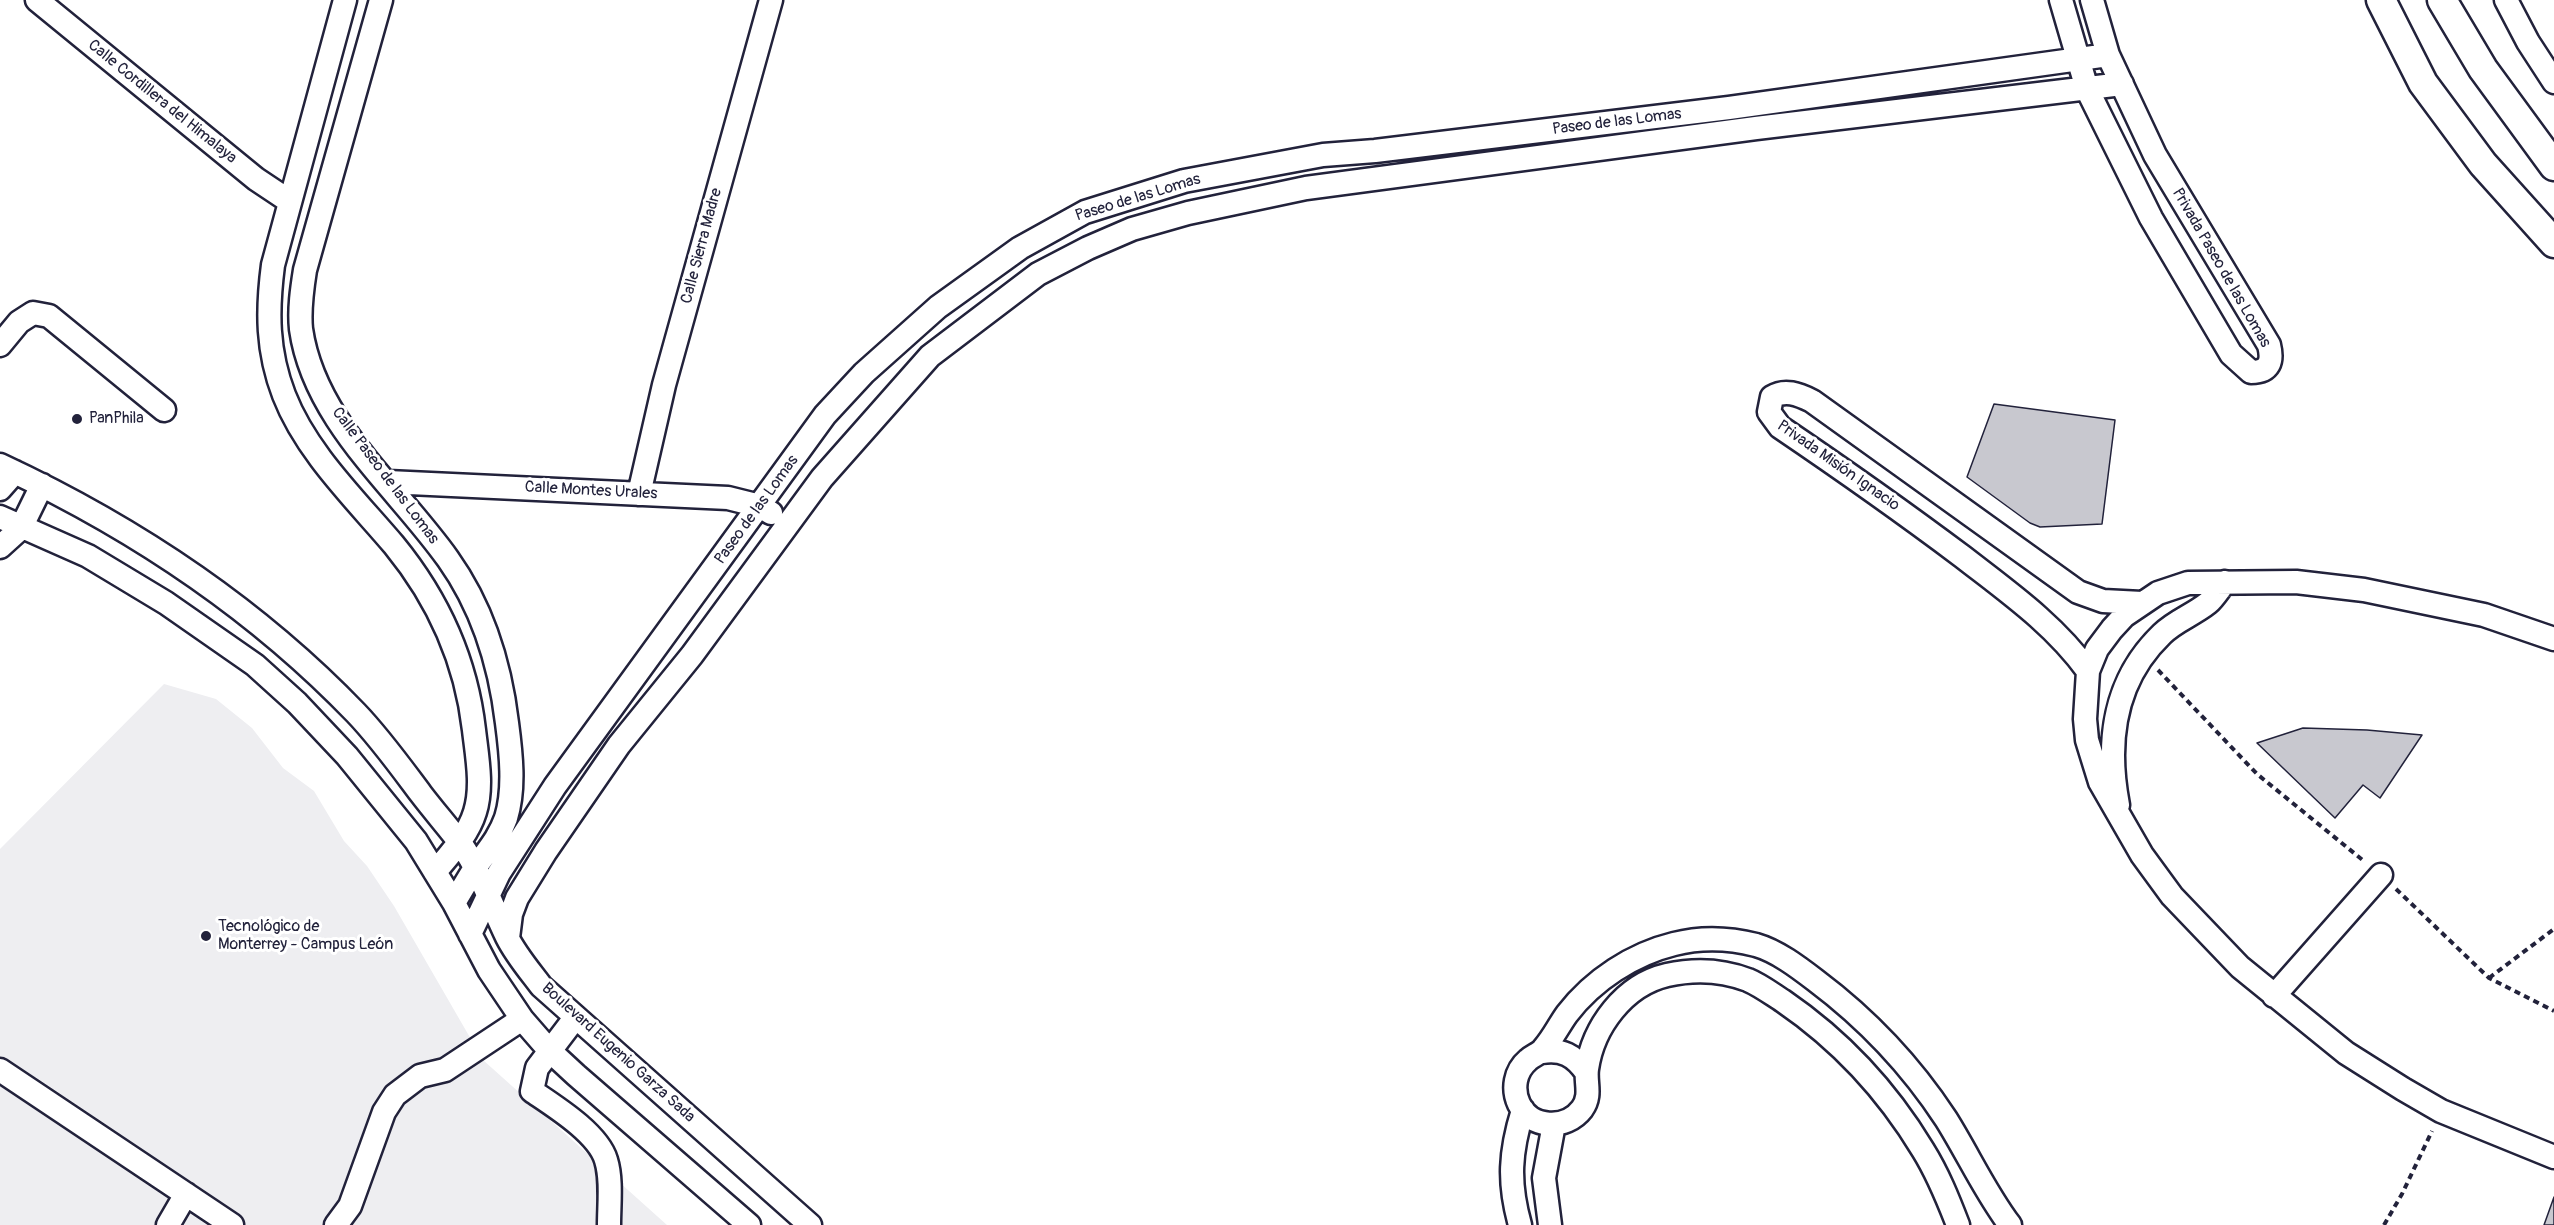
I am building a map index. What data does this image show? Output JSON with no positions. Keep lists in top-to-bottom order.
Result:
{
  "streets": {
    "street": [
      "Calle Cordillera del Himalaya",
      "Paseo de las Lomas",
      "Calle Sierra Madre",
      "Privada Paseo de las Lomas",
      "Privada Misión Ignacio",
      "Calle Paseo de las Lomas",
      "Calle Montes Urales",
      "Boulevard Eugenio Garza Sada"
    ]
  },
  "crossings": [
    ["Paseo de las Lomas", "Privada Paseo de las Lomas"],
    ["Paseo de las Lomas", "Calle Montes Urales"],
    ["Paseo de las Lomas", "Boulevard Eugenio Garza Sada"],
    ["Calle Sierra Madre", "Calle Montes Urales"],
    ["Calle Paseo de las Lomas", "Calle Montes Urales"],
    ["Calle Paseo de las Lomas", "Boulevard Eugenio Garza Sada"]
  ],
  "places": ["PanPhila", "Tecnológico de Monterrey - Campus León"]
}
